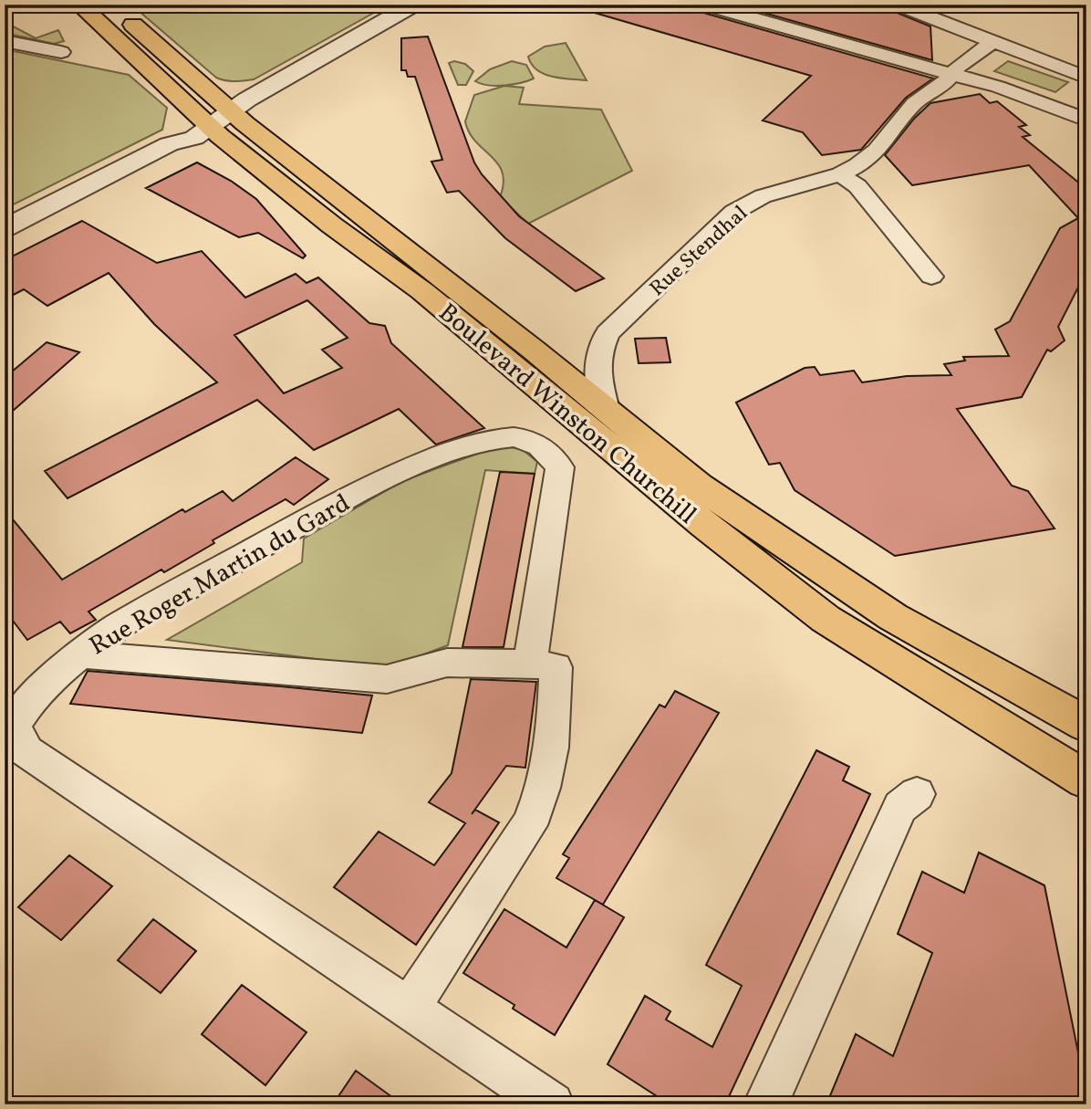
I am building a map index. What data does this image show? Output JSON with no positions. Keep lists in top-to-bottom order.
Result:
{
  "streets": {
    "main road": ["Boulevard Winston Churchill"],
    "street": ["Rue Stendhal", "Rue Roger Martin du Gard"]
  },
  "crossings": [
    ["Rue Stendhal", "Boulevard Winston Churchill"]
  ]
}
